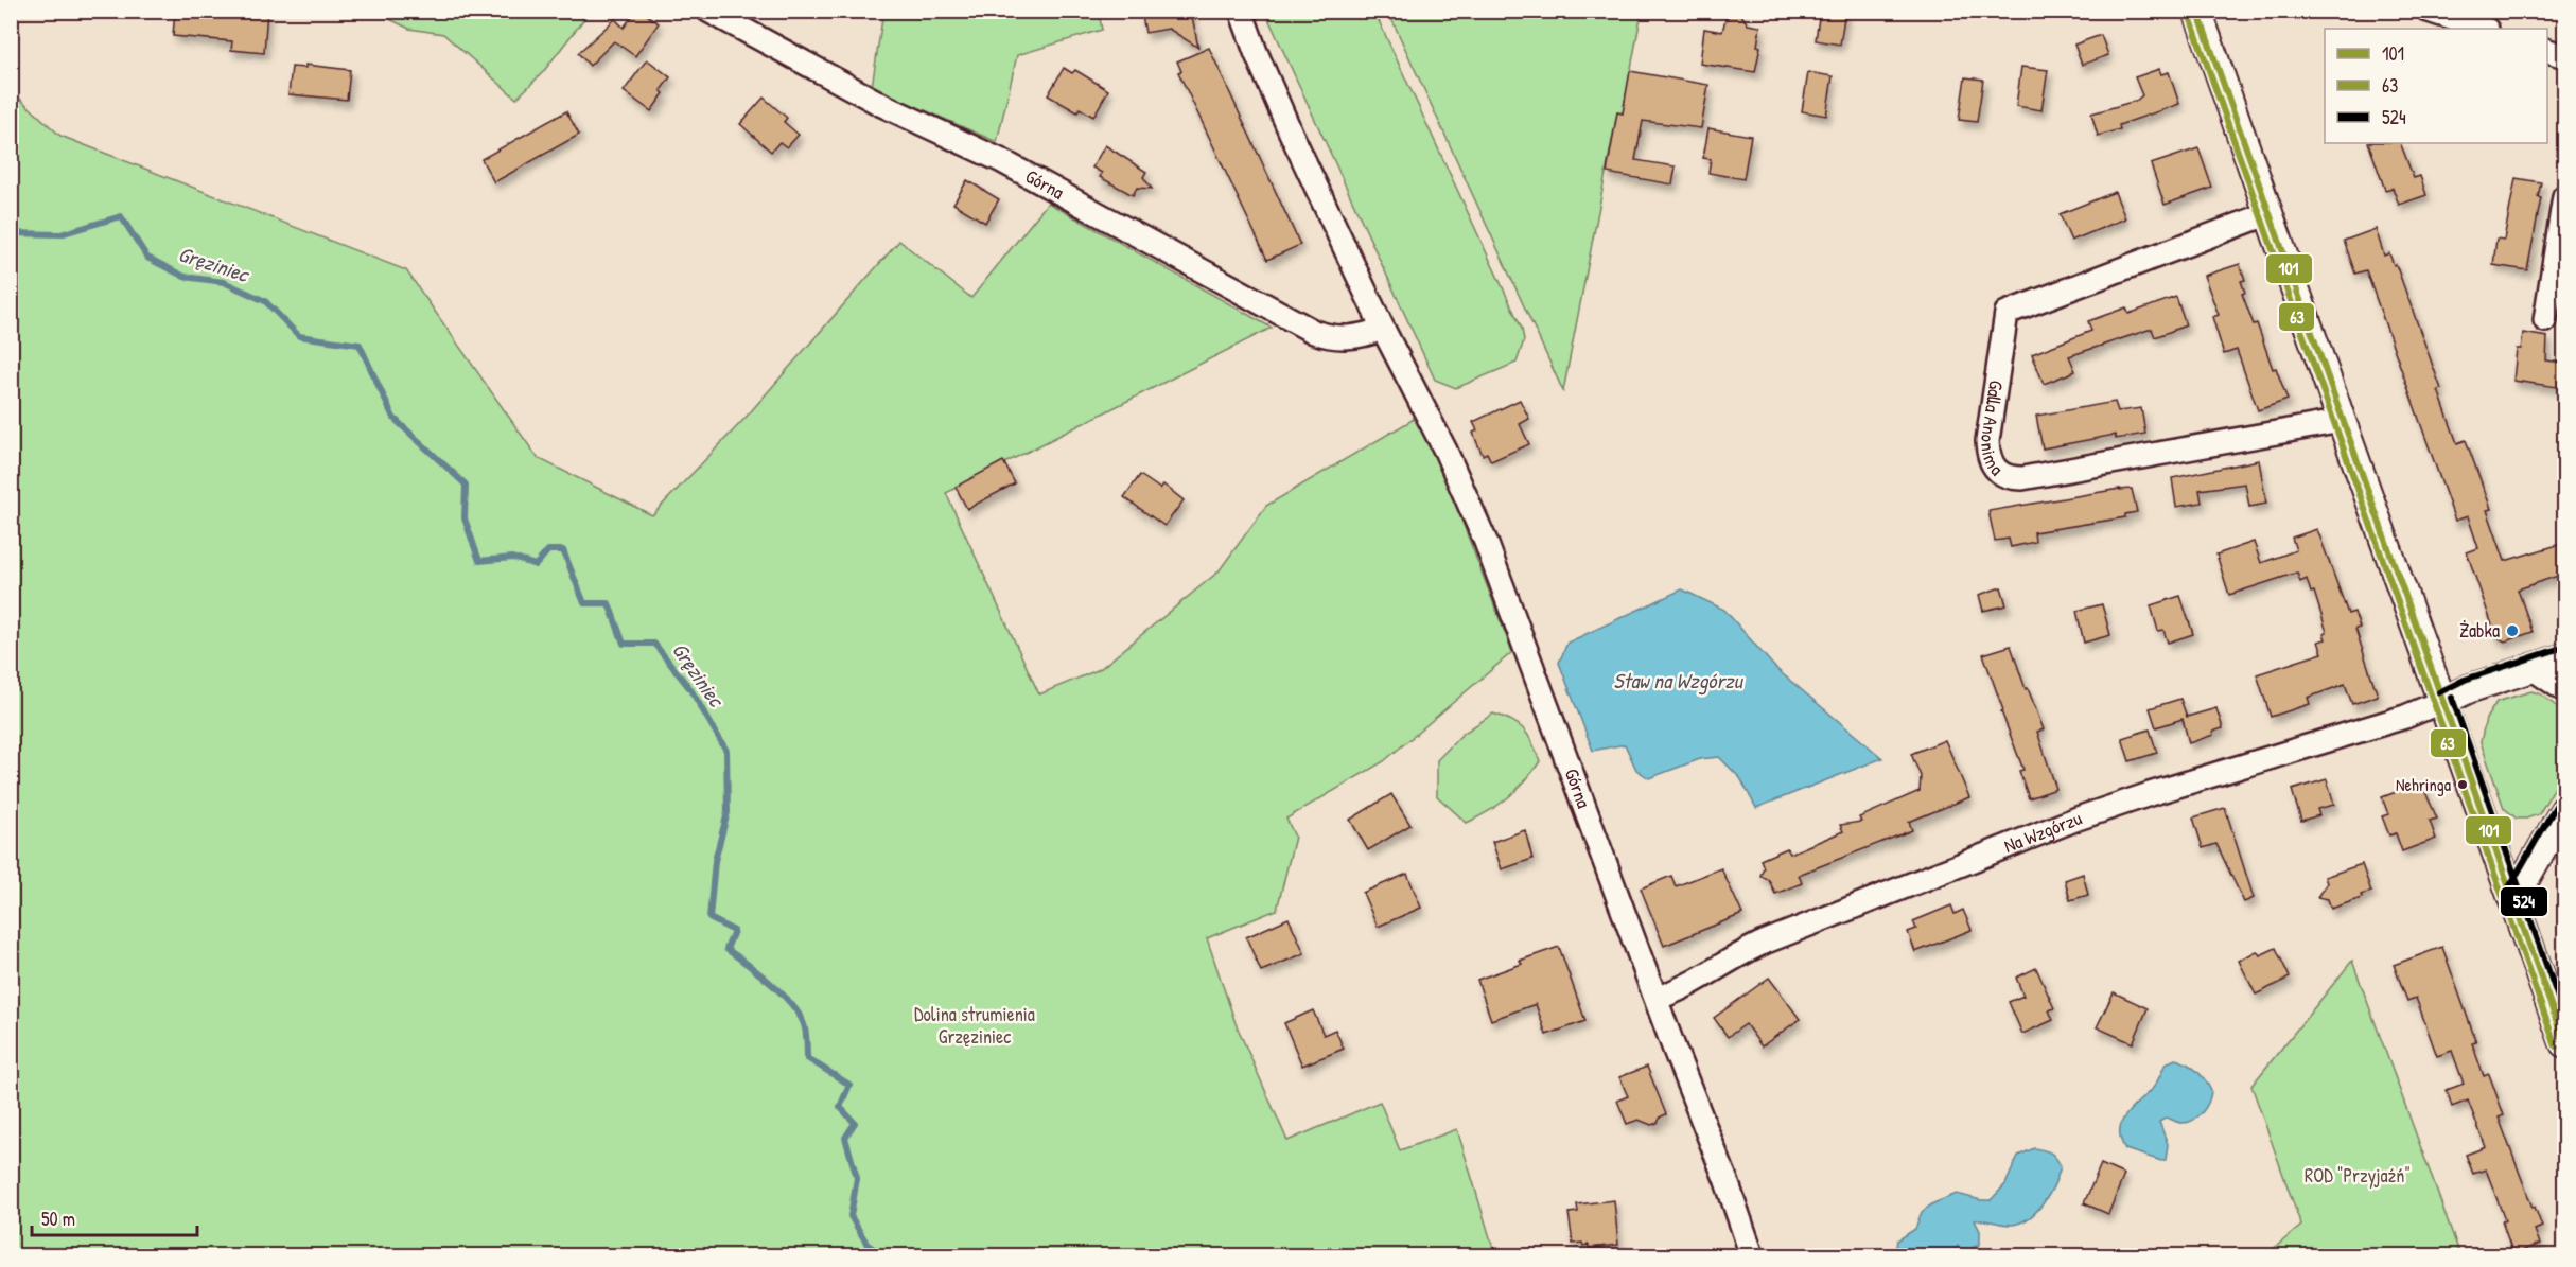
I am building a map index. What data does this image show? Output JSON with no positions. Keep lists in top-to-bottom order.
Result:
{
  "streets": {
    "street": ["Górna", "Galla Anonima", "Na Wzgórzu"]
  },
  "crossings": [
    ["Górna", "Na Wzgórzu"]
  ],
  "water": ["Gręziniec", "Staw na Wzgórzu"],
  "parks": ["Dolina strumienia Grzęziniec", "ROD \"Przyjaźń\""],
  "places": ["Żabka", "Nehringa"],
  "lines": ["transit line 101", "transit line 63", "transit line 524"],
  "legend": ["101", "63", "524"],
  "scale_bar": "50 m"
}
